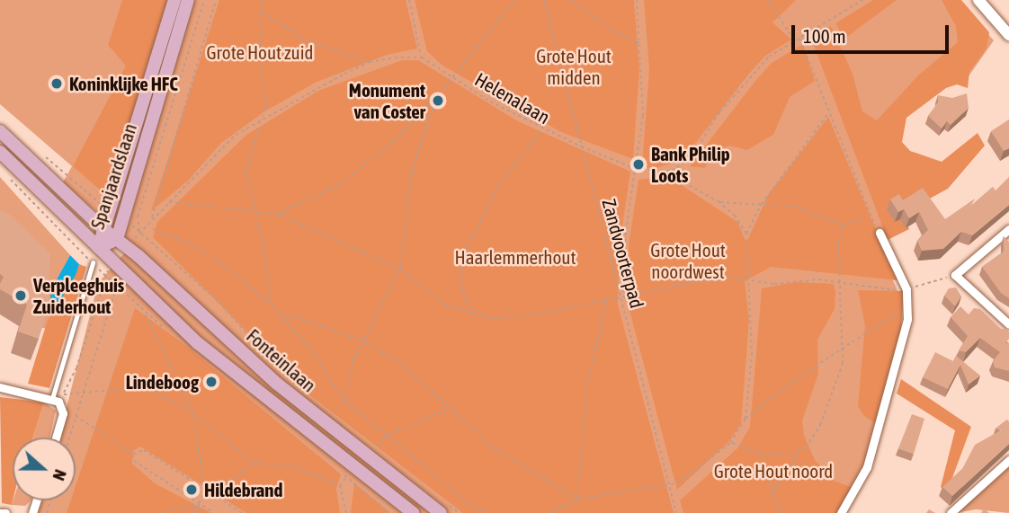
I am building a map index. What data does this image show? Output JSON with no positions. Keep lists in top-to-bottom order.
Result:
{
  "streets": {
    "main road": ["Spanjaardslaan", "Fonteinlaan"],
    "path": ["Helenalaan", "Zandvoorterpad"]
  },
  "crossings": [
    ["Helenalaan", "Zandvoorterpad"],
    ["Spanjaardslaan", "Fonteinlaan"]
  ],
  "parks": [
    "Grote Hout zuid",
    "Grote Hout midden",
    "Grote Hout noordwest",
    "Haarlemmerhout",
    "Grote Hout noord"
  ],
  "places": [
    "Koninklijke HFC",
    "Monument van Coster",
    "Bank Philip Loots",
    "Verpleeghuis Zuiderhout",
    "Lindeboog",
    "Hildebrand"
  ],
  "scale_bar": "100 m",
  "north": "right"
}
